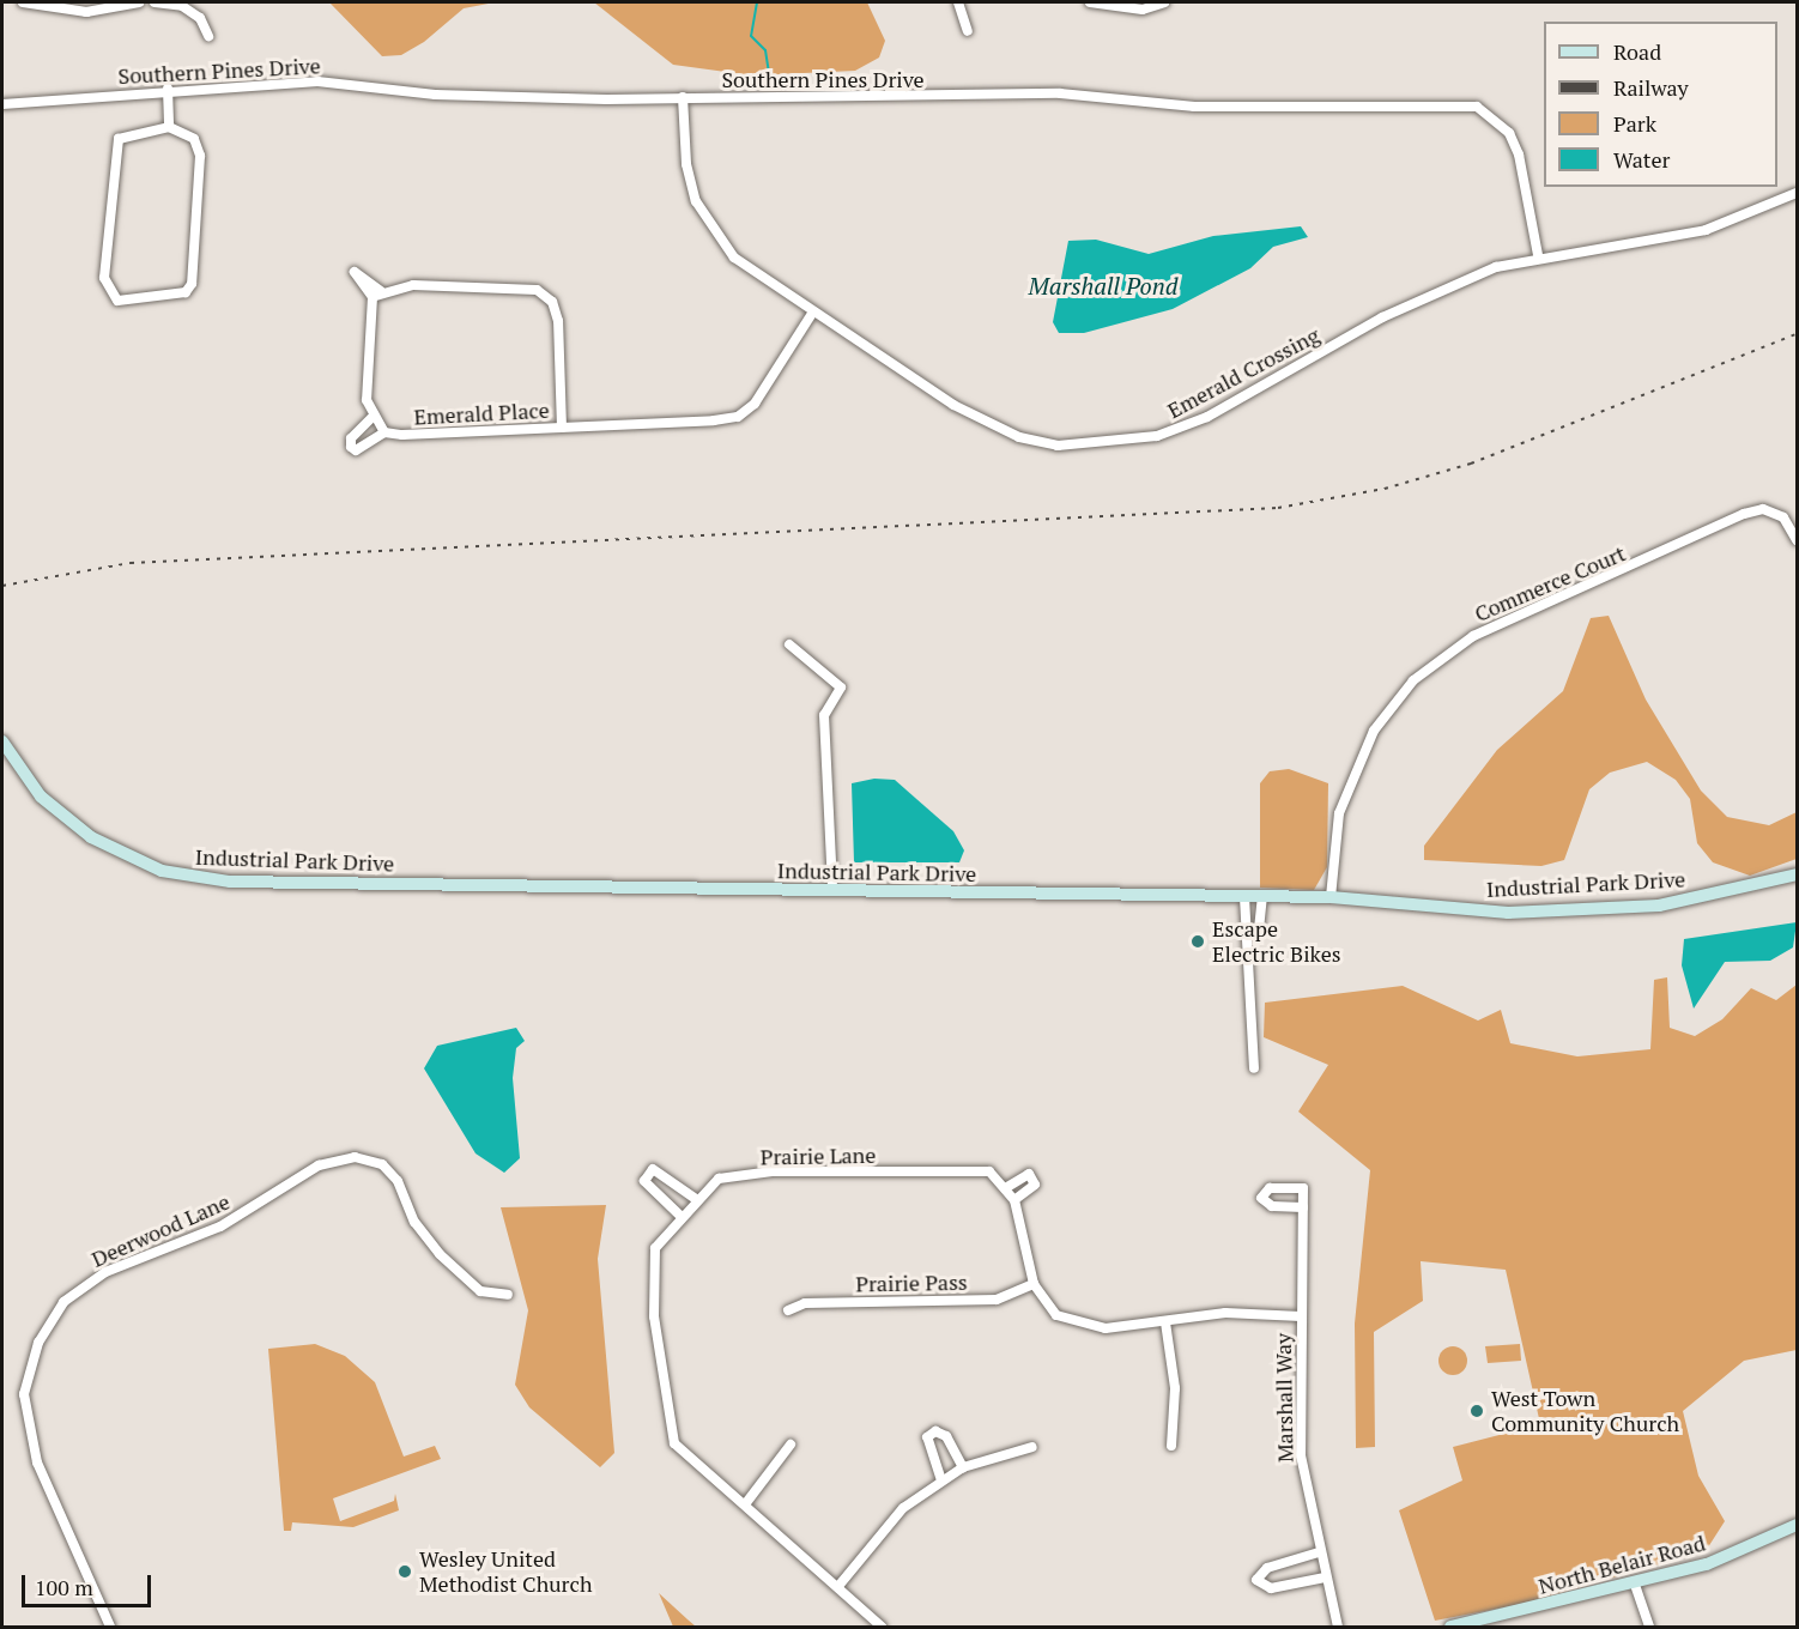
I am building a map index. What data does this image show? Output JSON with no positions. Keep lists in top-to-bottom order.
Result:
{
  "streets": {
    "street": [
      "Southern Pines Drive",
      "Emerald Crossing",
      "Emerald Place",
      "Commerce Court",
      "Industrial Park Drive",
      "Prairie Lane",
      "Deerwood Lane",
      "Prairie Pass",
      "Marshall Way",
      "North Belair Road"
    ]
  },
  "crossings": [
    ["Southern Pines Drive", "Emerald Crossing"],
    ["Emerald Crossing", "Emerald Place"],
    ["Commerce Court", "Industrial Park Drive"]
  ],
  "water": ["Marshall Pond"],
  "places": ["Escape Electric Bikes", "West Town Community Church", "Wesley United Methodist Church"],
  "legend": [
    "Road",
    "Railway",
    "Park",
    "Water"
  ],
  "scale_bar": "100 m"
}
